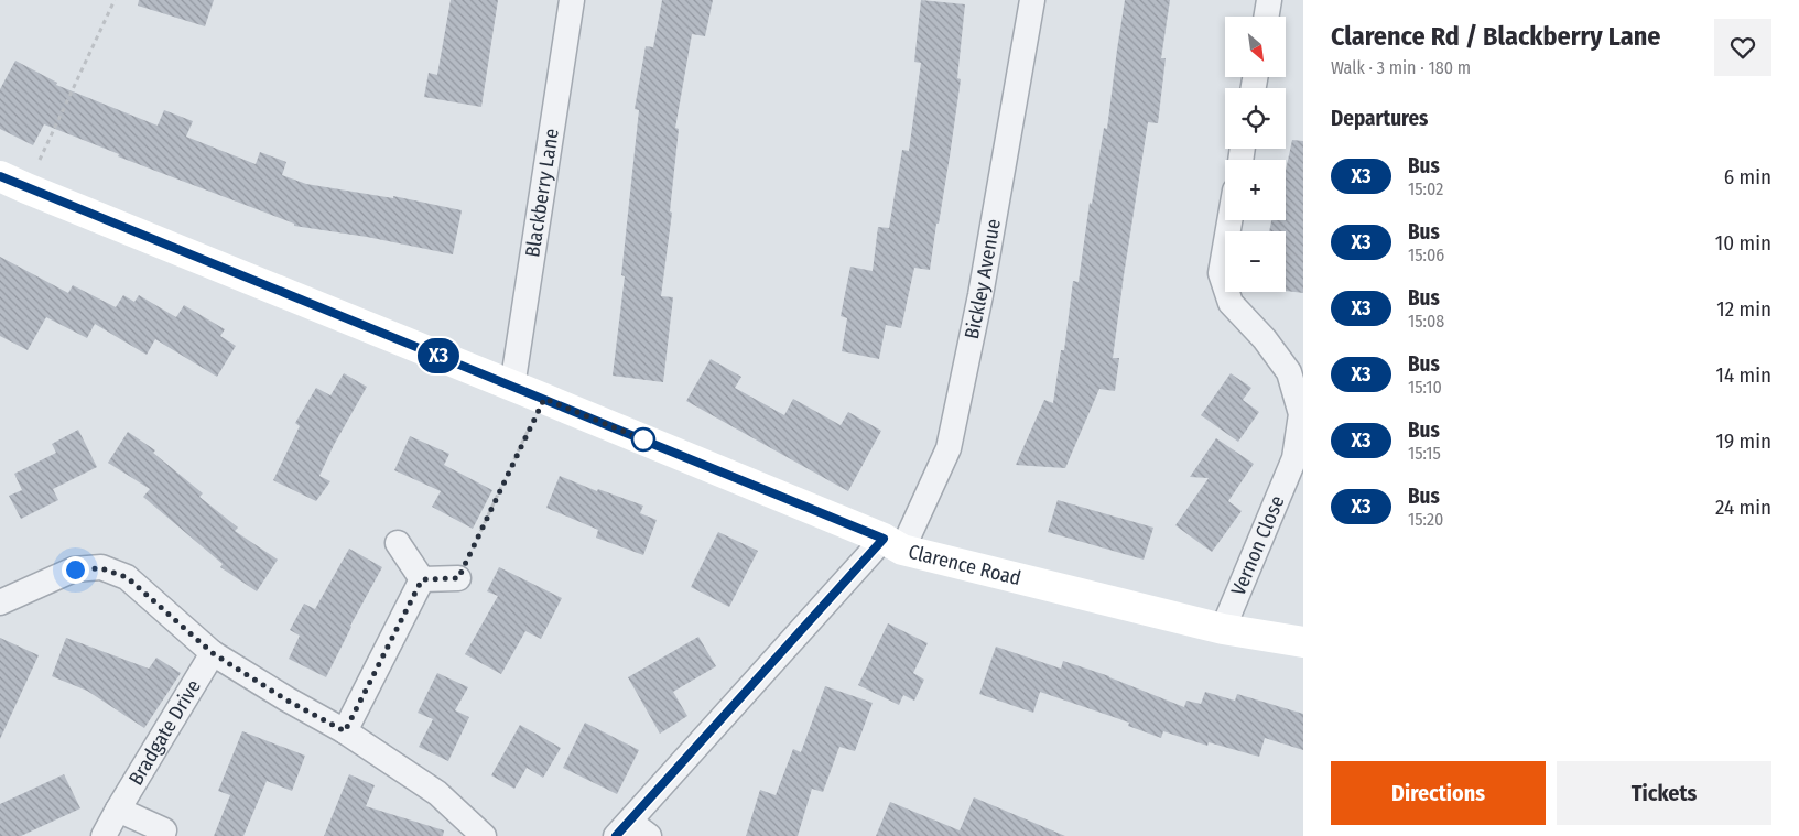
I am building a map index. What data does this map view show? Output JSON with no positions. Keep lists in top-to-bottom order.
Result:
{
  "streets": {
    "street": [
      "Blackberry Lane",
      "Bickley Avenue",
      "Vernon Close",
      "Clarence Road",
      "Bradgate Drive"
    ]
  },
  "crossings": [
    ["Blackberry Lane", "Clarence Road"],
    ["Bickley Avenue", "Clarence Road"],
    ["Vernon Close", "Clarence Road"]
  ],
  "lines": ["bus line X3"],
  "north": "bottom right",
  "page": {
    "on_map": "X3",
    "heading": [
      ["Clarence Rd / Blackberry Lane", "Walk · 3 min · 180 m"],
      "Departures"
    ],
    "map_buttons": ["+", "−"],
    "list": [
      {
        "mark": "X3",
        "name": "Bus",
        "note": "15:02",
        "value": "6 min"
      },
      {
        "mark": "X3",
        "name": "Bus",
        "note": "15:06",
        "value": "10 min"
      },
      {
        "mark": "X3",
        "name": "Bus",
        "note": "15:08",
        "value": "12 min"
      },
      {
        "mark": "X3",
        "name": "Bus",
        "note": "15:10",
        "value": "14 min"
      },
      {
        "mark": "X3",
        "name": "Bus",
        "note": "15:15",
        "value": "19 min"
      },
      {
        "mark": "X3",
        "name": "Bus",
        "note": "15:20",
        "value": "24 min"
      }
    ],
    "buttons": ["Directions", "Tickets"]
  }
}
